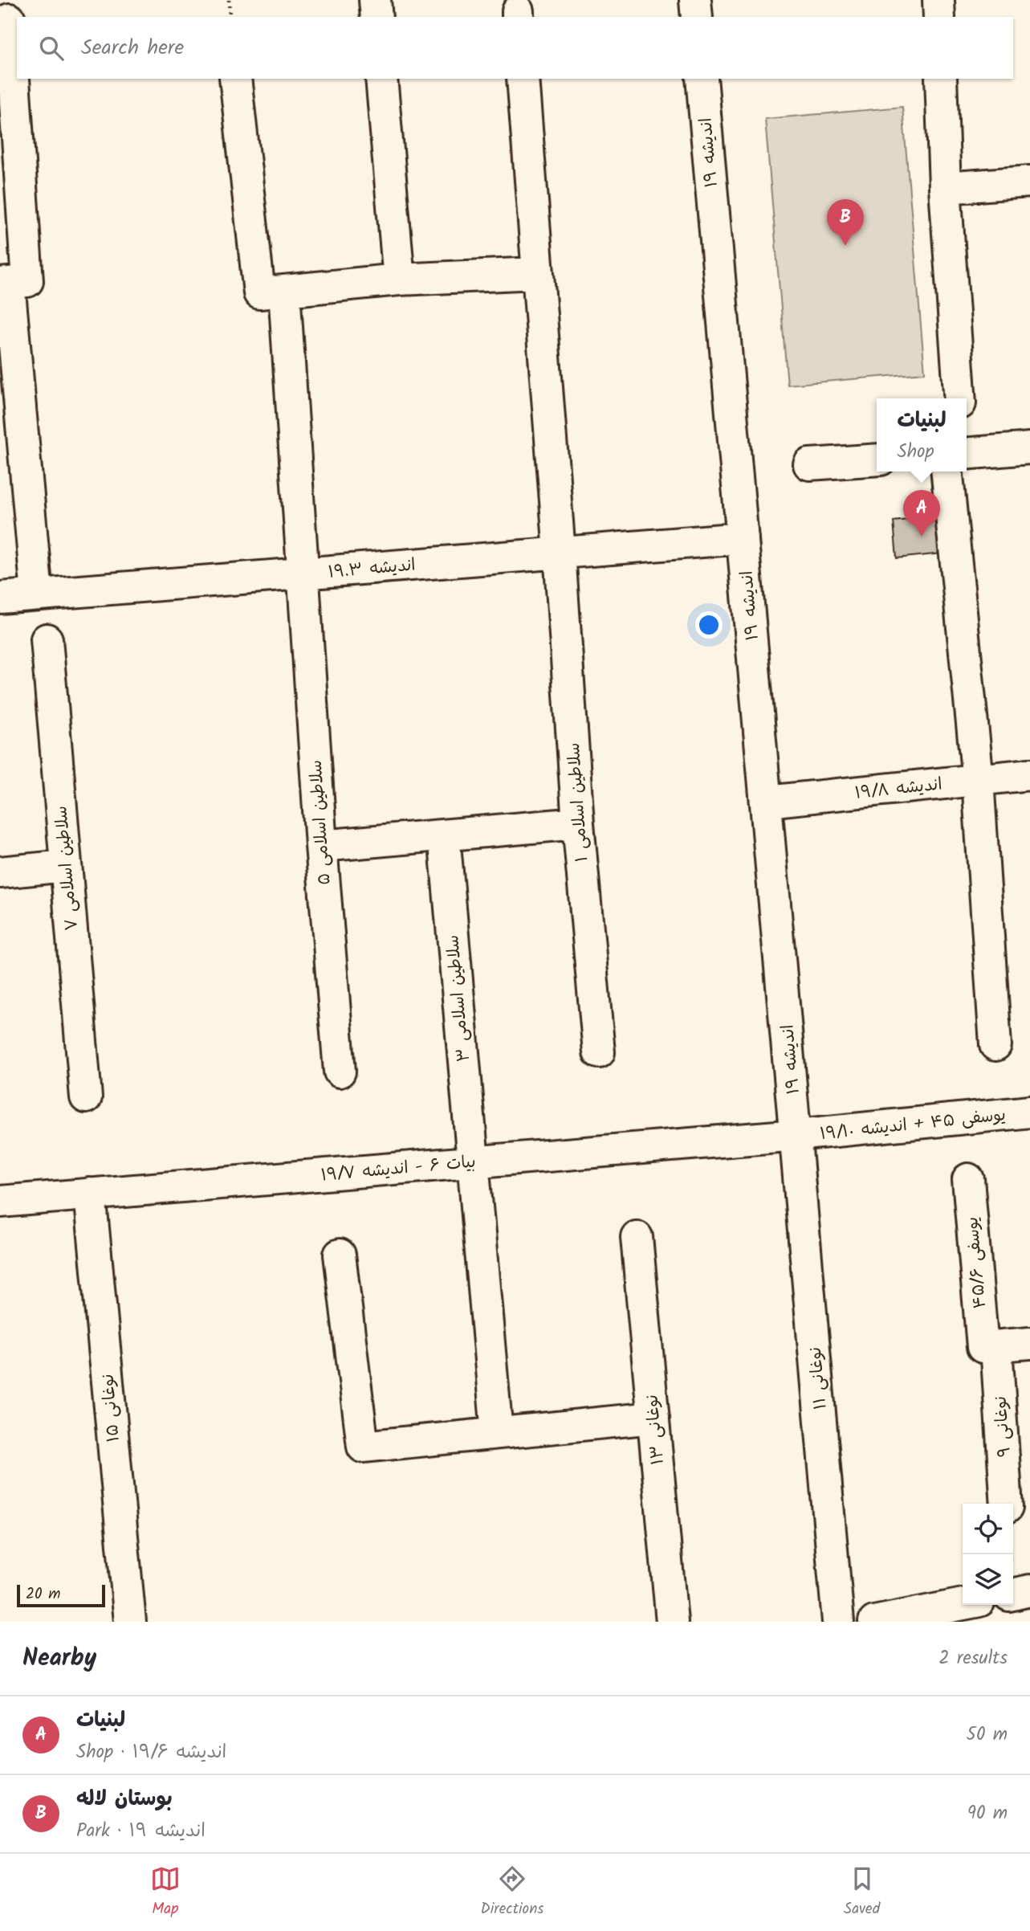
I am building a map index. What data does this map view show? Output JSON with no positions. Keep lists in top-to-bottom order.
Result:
{
  "streets": {
    "street": [
      "اندیشه ۱۹",
      "اندیشه ۱۹.۳",
      "اندیشه ۱۹/۸",
      "سلاطین اسلامی ۱",
      "سلاطین اسلامی ۵",
      "سلاطین اسلامی ۷",
      "سلاطین اسلامی ۳",
      "یوسفی ۴۵ + اندیشه ۱۹/۱۰",
      "بیات ۶ - اندیشه ۱۹/۷",
      "یوسفی ۴۵/۶",
      "نوغانی ۱۱",
      "نوغانی ۱۵",
      "نوغانی ۹",
      "نوغانی ۱۳"
    ]
  },
  "crossings": [
    ["اندیشه ۱۹", "اندیشه ۱۹.۳"],
    ["اندیشه ۱۹", "اندیشه ۱۹/۸"],
    ["اندیشه ۱۹", "یوسفی ۴۵ + اندیشه ۱۹/۱۰"],
    ["اندیشه ۱۹", "بیات ۶ - اندیشه ۱۹/۷"],
    ["اندیشه ۱۹", "نوغانی ۱۱"],
    ["اندیشه ۱۹.۳", "سلاطین اسلامی ۱"],
    ["اندیشه ۱۹.۳", "سلاطین اسلامی ۵"],
    ["سلاطین اسلامی ۳", "بیات ۶ - اندیشه ۱۹/۷"],
    ["یوسفی ۴۵ + اندیشه ۱۹/۱۰", "بیات ۶ - اندیشه ۱۹/۷"],
    ["یوسفی ۴۵ + اندیشه ۱۹/۱۰", "نوغانی ۱۱"],
    ["بیات ۶ - اندیشه ۱۹/۷", "نوغانی ۱۱"],
    ["بیات ۶ - اندیشه ۱۹/۷", "نوغانی ۱۵"],
    ["یوسفی ۴۵/۶", "نوغانی ۹"]
  ],
  "scale_bar": "20 m",
  "page": {
    "search": "Search here",
    "pins": ["B", "A"],
    "popup": ["لبنیات", "Shop"],
    "scale": "20 m",
    "heading": ["Nearby", "2 results"],
    "list": [
      {
        "mark": "A",
        "name": "لبنیات",
        "note": "Shop · اندیشه ۱۹/۶",
        "value": "50 m"
      },
      {
        "mark": "B",
        "name": "بوستان لاله",
        "note": "Park · اندیشه ۱۹",
        "value": "90 m"
      }
    ],
    "nav": ["Map", "Directions", "Saved"]
  }
}
